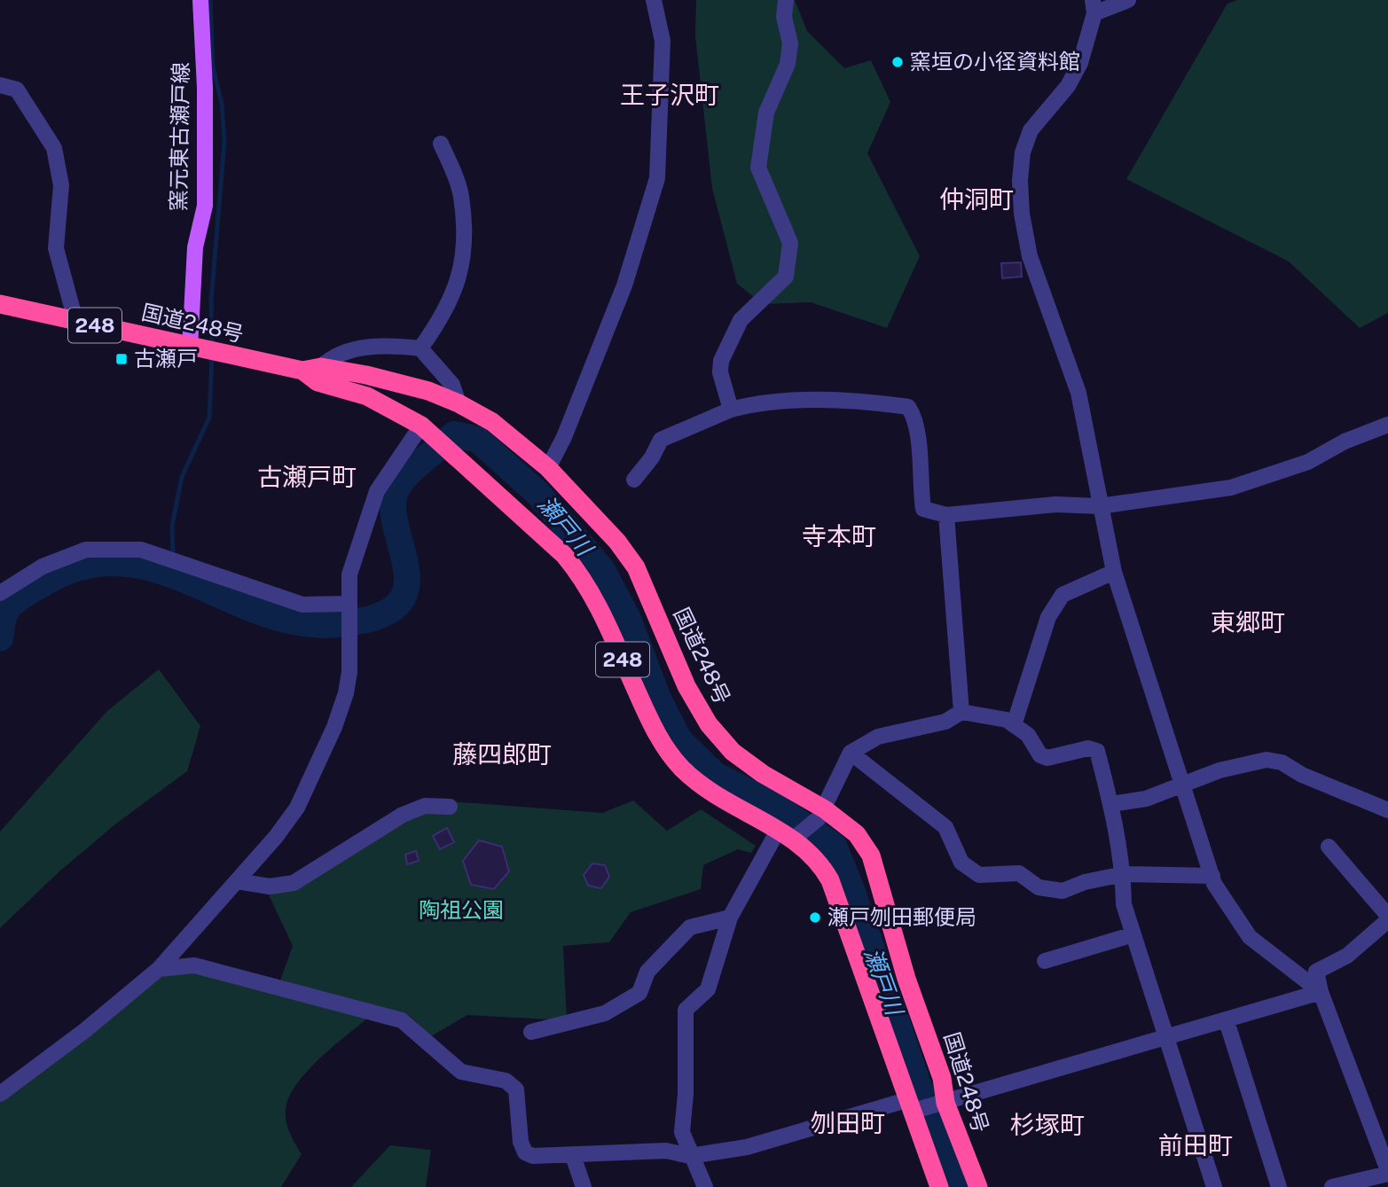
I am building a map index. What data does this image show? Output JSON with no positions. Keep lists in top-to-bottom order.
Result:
{
  "streets": {
    "highway": ["国道248号", "248"],
    "main road": ["窯元東古瀬戸線"]
  },
  "crossings": [
    ["窯元東古瀬戸線", "国道248号"]
  ],
  "districts": [
    "王子沢町",
    "仲洞町",
    "古瀬戸町",
    "寺本町",
    "東郷町",
    "藤四郎町",
    "刎田町",
    "杉塚町",
    "前田町"
  ],
  "water": ["瀬戸川"],
  "parks": ["陶祖公園"],
  "places": {
    "other": ["窯垣の小径資料館", "瀬戸刎田郵便局"],
    "transit": ["古瀬戸"]
  }
}
